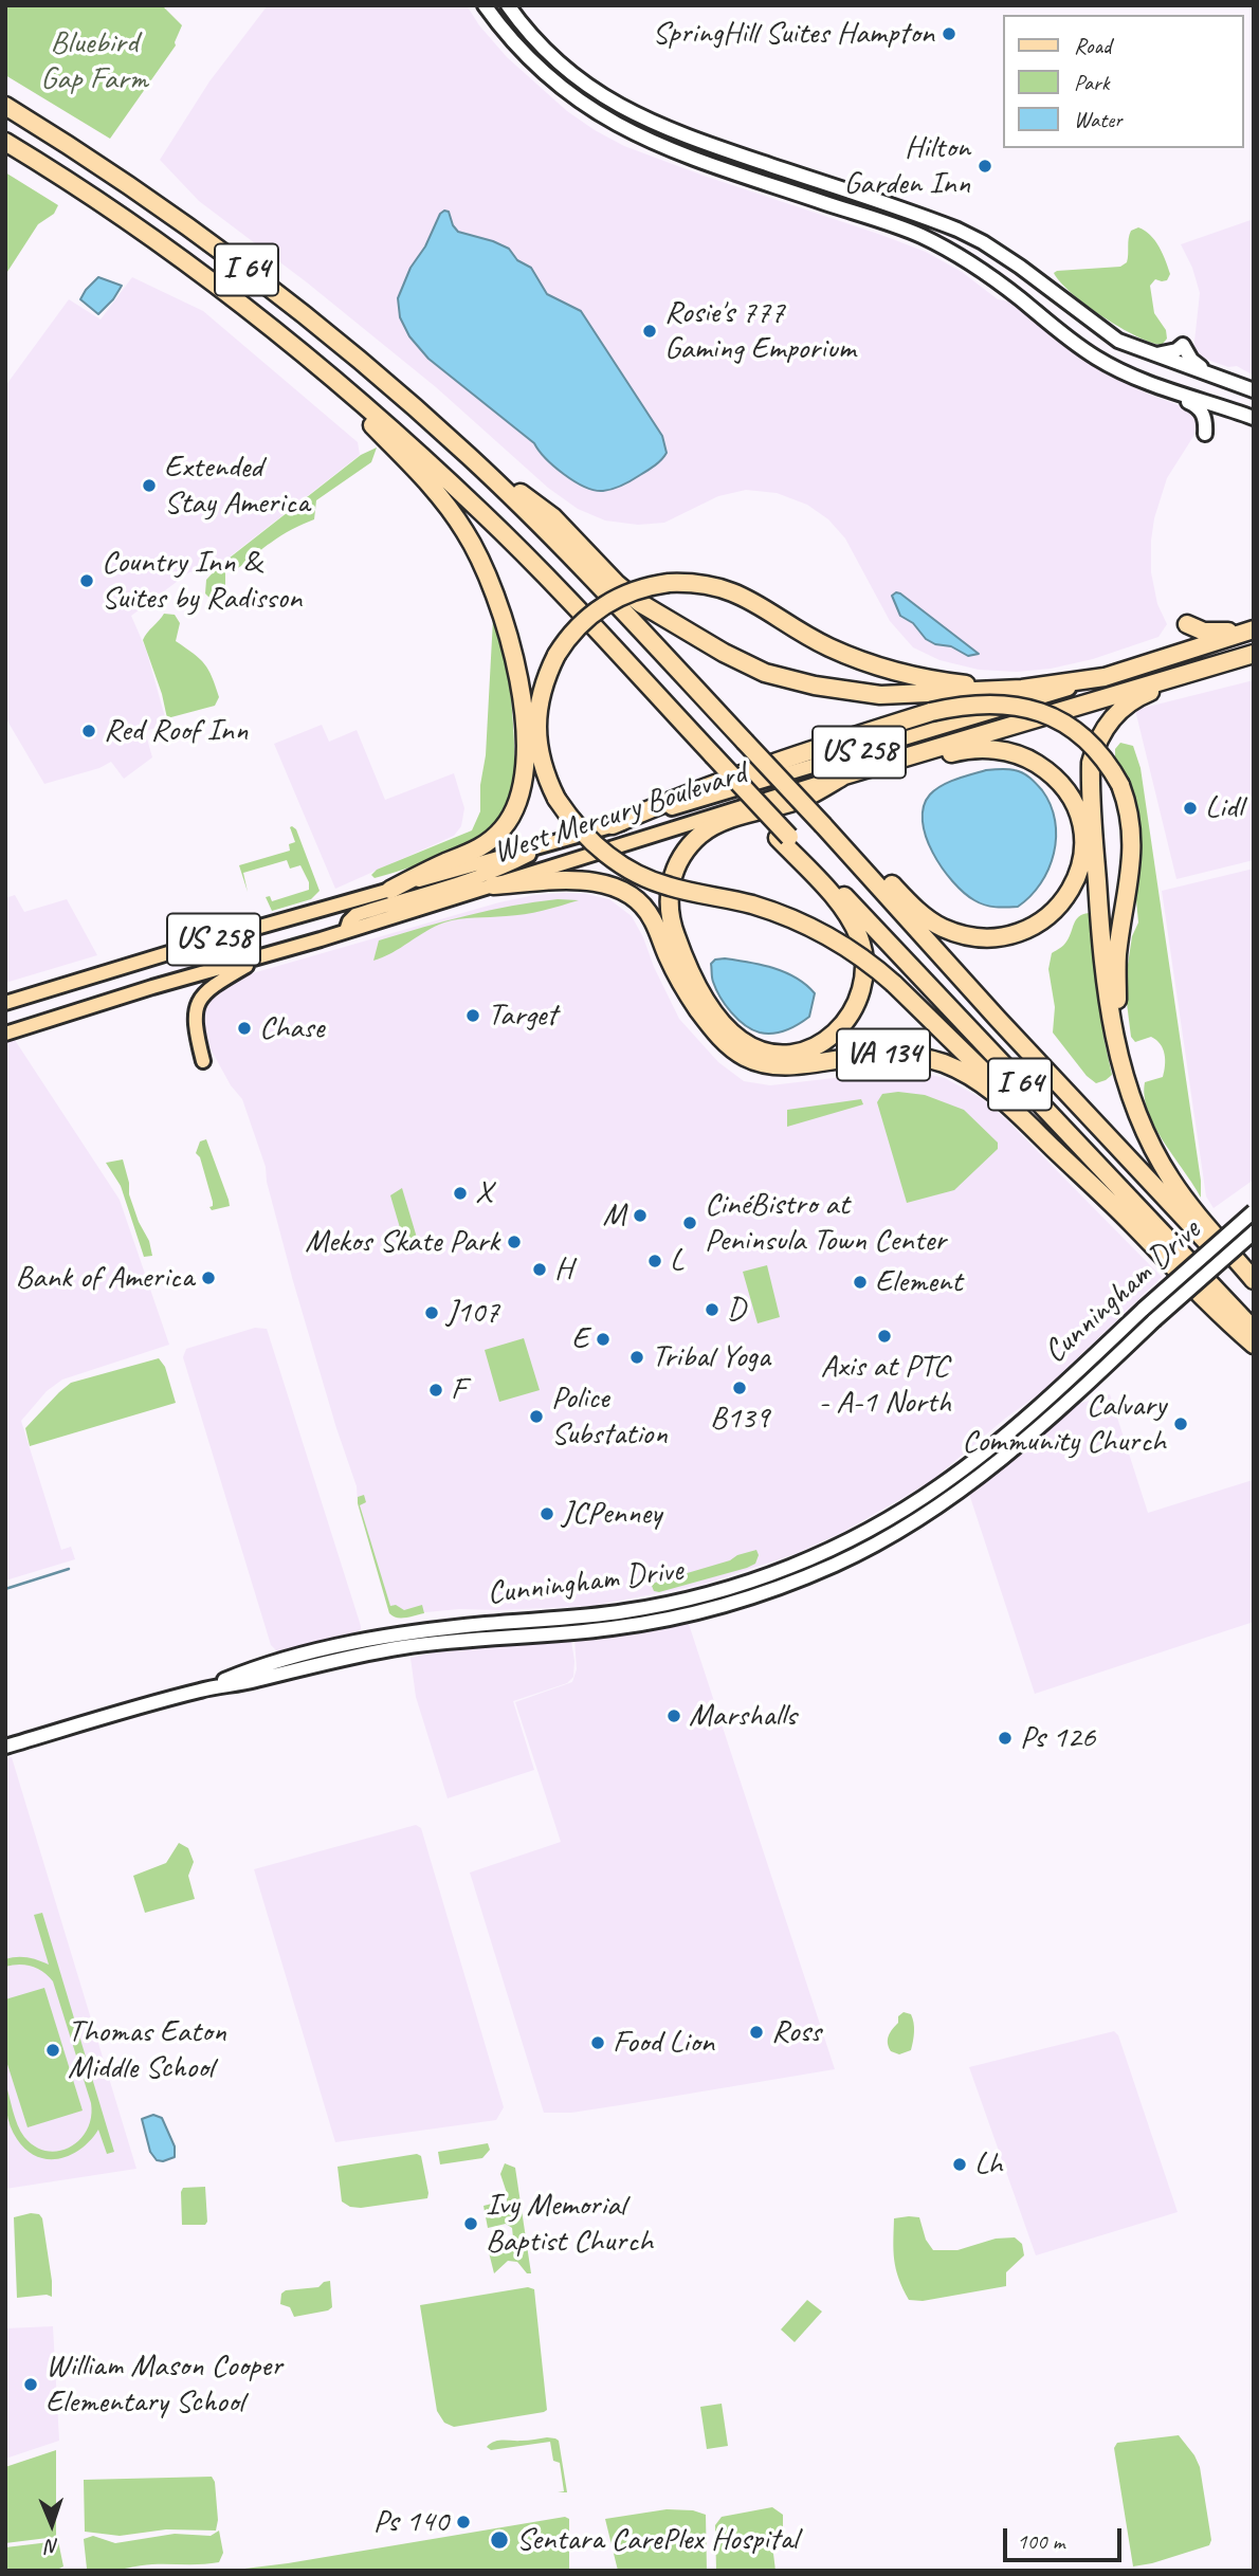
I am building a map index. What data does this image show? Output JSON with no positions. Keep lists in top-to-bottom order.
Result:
{
  "streets": {
    "highway": [
      "I 64",
      "US 258",
      "West Mercury Boulevard",
      "VA 134"
    ],
    "main road": ["Cunningham Drive"]
  },
  "crossings": [
    ["West Mercury Boulevard", "VA 134"]
  ],
  "parks": ["Bluebird Gap Farm"],
  "places": [
    "SpringHill Suites Hampton",
    "Hilton Garden Inn",
    "Rosie's 777 Gaming Emporium",
    "Extended Stay America",
    "Country Inn & Suites by Radisson",
    "Red Roof Inn",
    "Lidl",
    "Target",
    "Chase",
    "X",
    "M",
    "CinéBistro at Peninsula Town Center",
    "Mekos Skate Park",
    "L",
    "H",
    "Bank of America",
    "Element",
    "D",
    "J107",
    "Axis at PTC - A-1 North",
    "E",
    "Tribal Yoga",
    "B139",
    "F",
    "Police Substation",
    "Calvary Community Church",
    "JCPenney",
    "Marshalls",
    "Ps 126",
    "Ross",
    "Food Lion",
    "Thomas Eaton Middle School",
    "Lh",
    "Ivy Memorial Baptist Church",
    "William Mason Cooper Elementary School",
    "Ps 140",
    "Sentara CarePlex Hospital"
  ],
  "legend": ["Road", "Park", "Water"],
  "scale_bar": "100 m",
  "north": "bottom"
}
